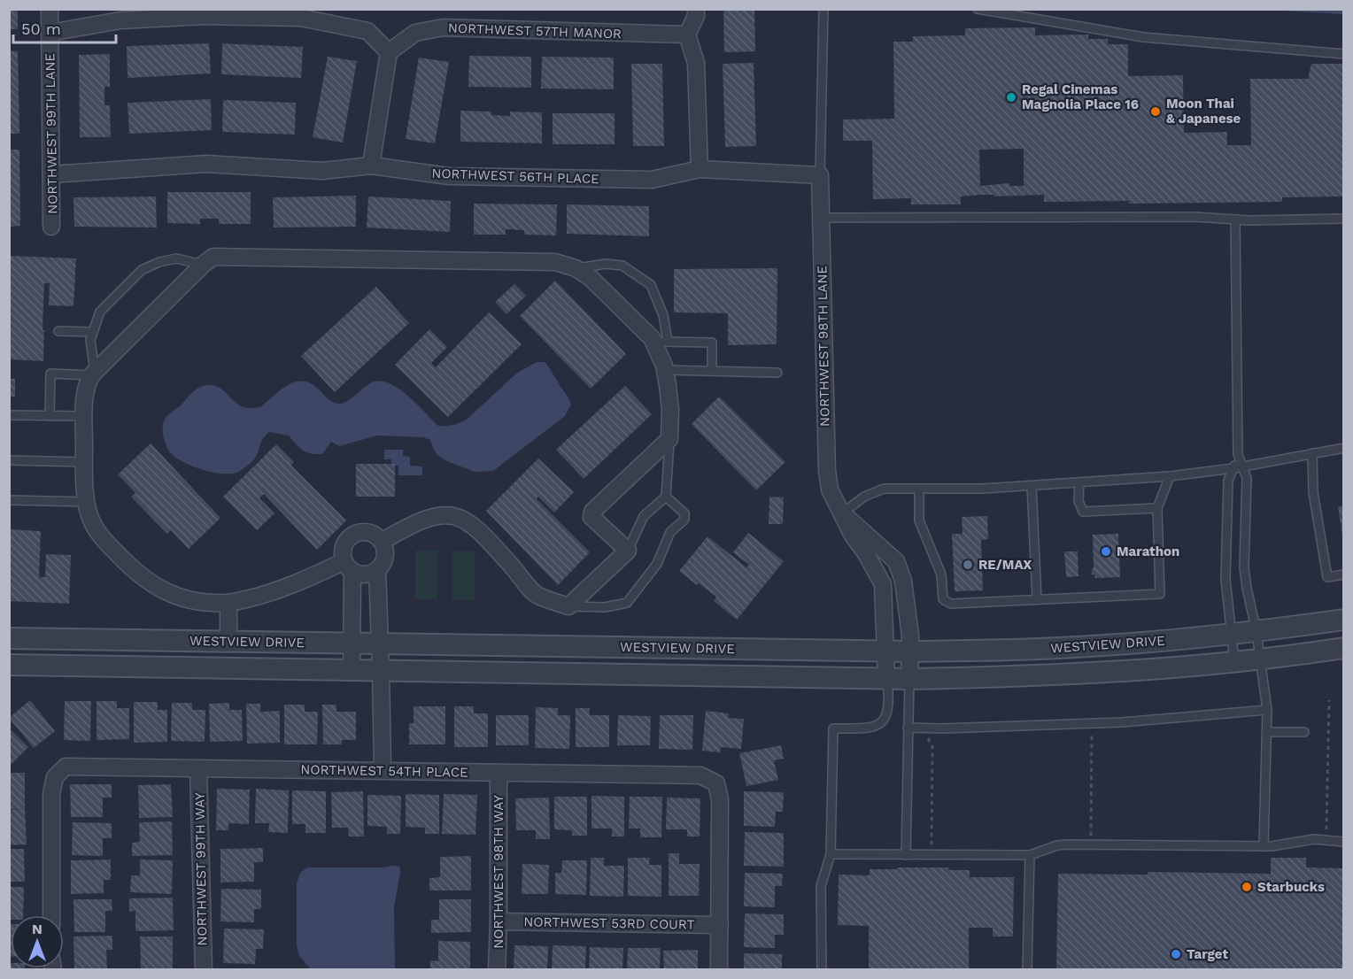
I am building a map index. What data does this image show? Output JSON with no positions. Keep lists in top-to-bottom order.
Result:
{
  "streets": {
    "street": [
      "NORTHWEST 57TH MANOR",
      "NORTHWEST 99TH LANE",
      "NORTHWEST 56TH PLACE",
      "NORTHWEST 98TH LANE",
      "WESTVIEW DRIVE",
      "NORTHWEST 54TH PLACE",
      "NORTHWEST 99TH WAY",
      "NORTHWEST 98TH WAY",
      "NORTHWEST 53RD COURT"
    ]
  },
  "crossings": [
    ["NORTHWEST 99TH LANE", "NORTHWEST 56TH PLACE"],
    ["NORTHWEST 56TH PLACE", "NORTHWEST 98TH LANE"],
    ["NORTHWEST 98TH LANE", "WESTVIEW DRIVE"],
    ["NORTHWEST 54TH PLACE", "NORTHWEST 99TH WAY"],
    ["NORTHWEST 54TH PLACE", "NORTHWEST 98TH WAY"],
    ["NORTHWEST 54TH PLACE", "NORTHWEST 53RD COURT"],
    ["NORTHWEST 98TH WAY", "NORTHWEST 53RD COURT"]
  ],
  "places": [
    "Regal Cinemas Magnolia Place 16",
    "Moon Thai & Japanese",
    "Marathon",
    "RE/MAX",
    "Starbucks",
    "Target"
  ],
  "scale_bar": "50 m",
  "north": "top"
}
